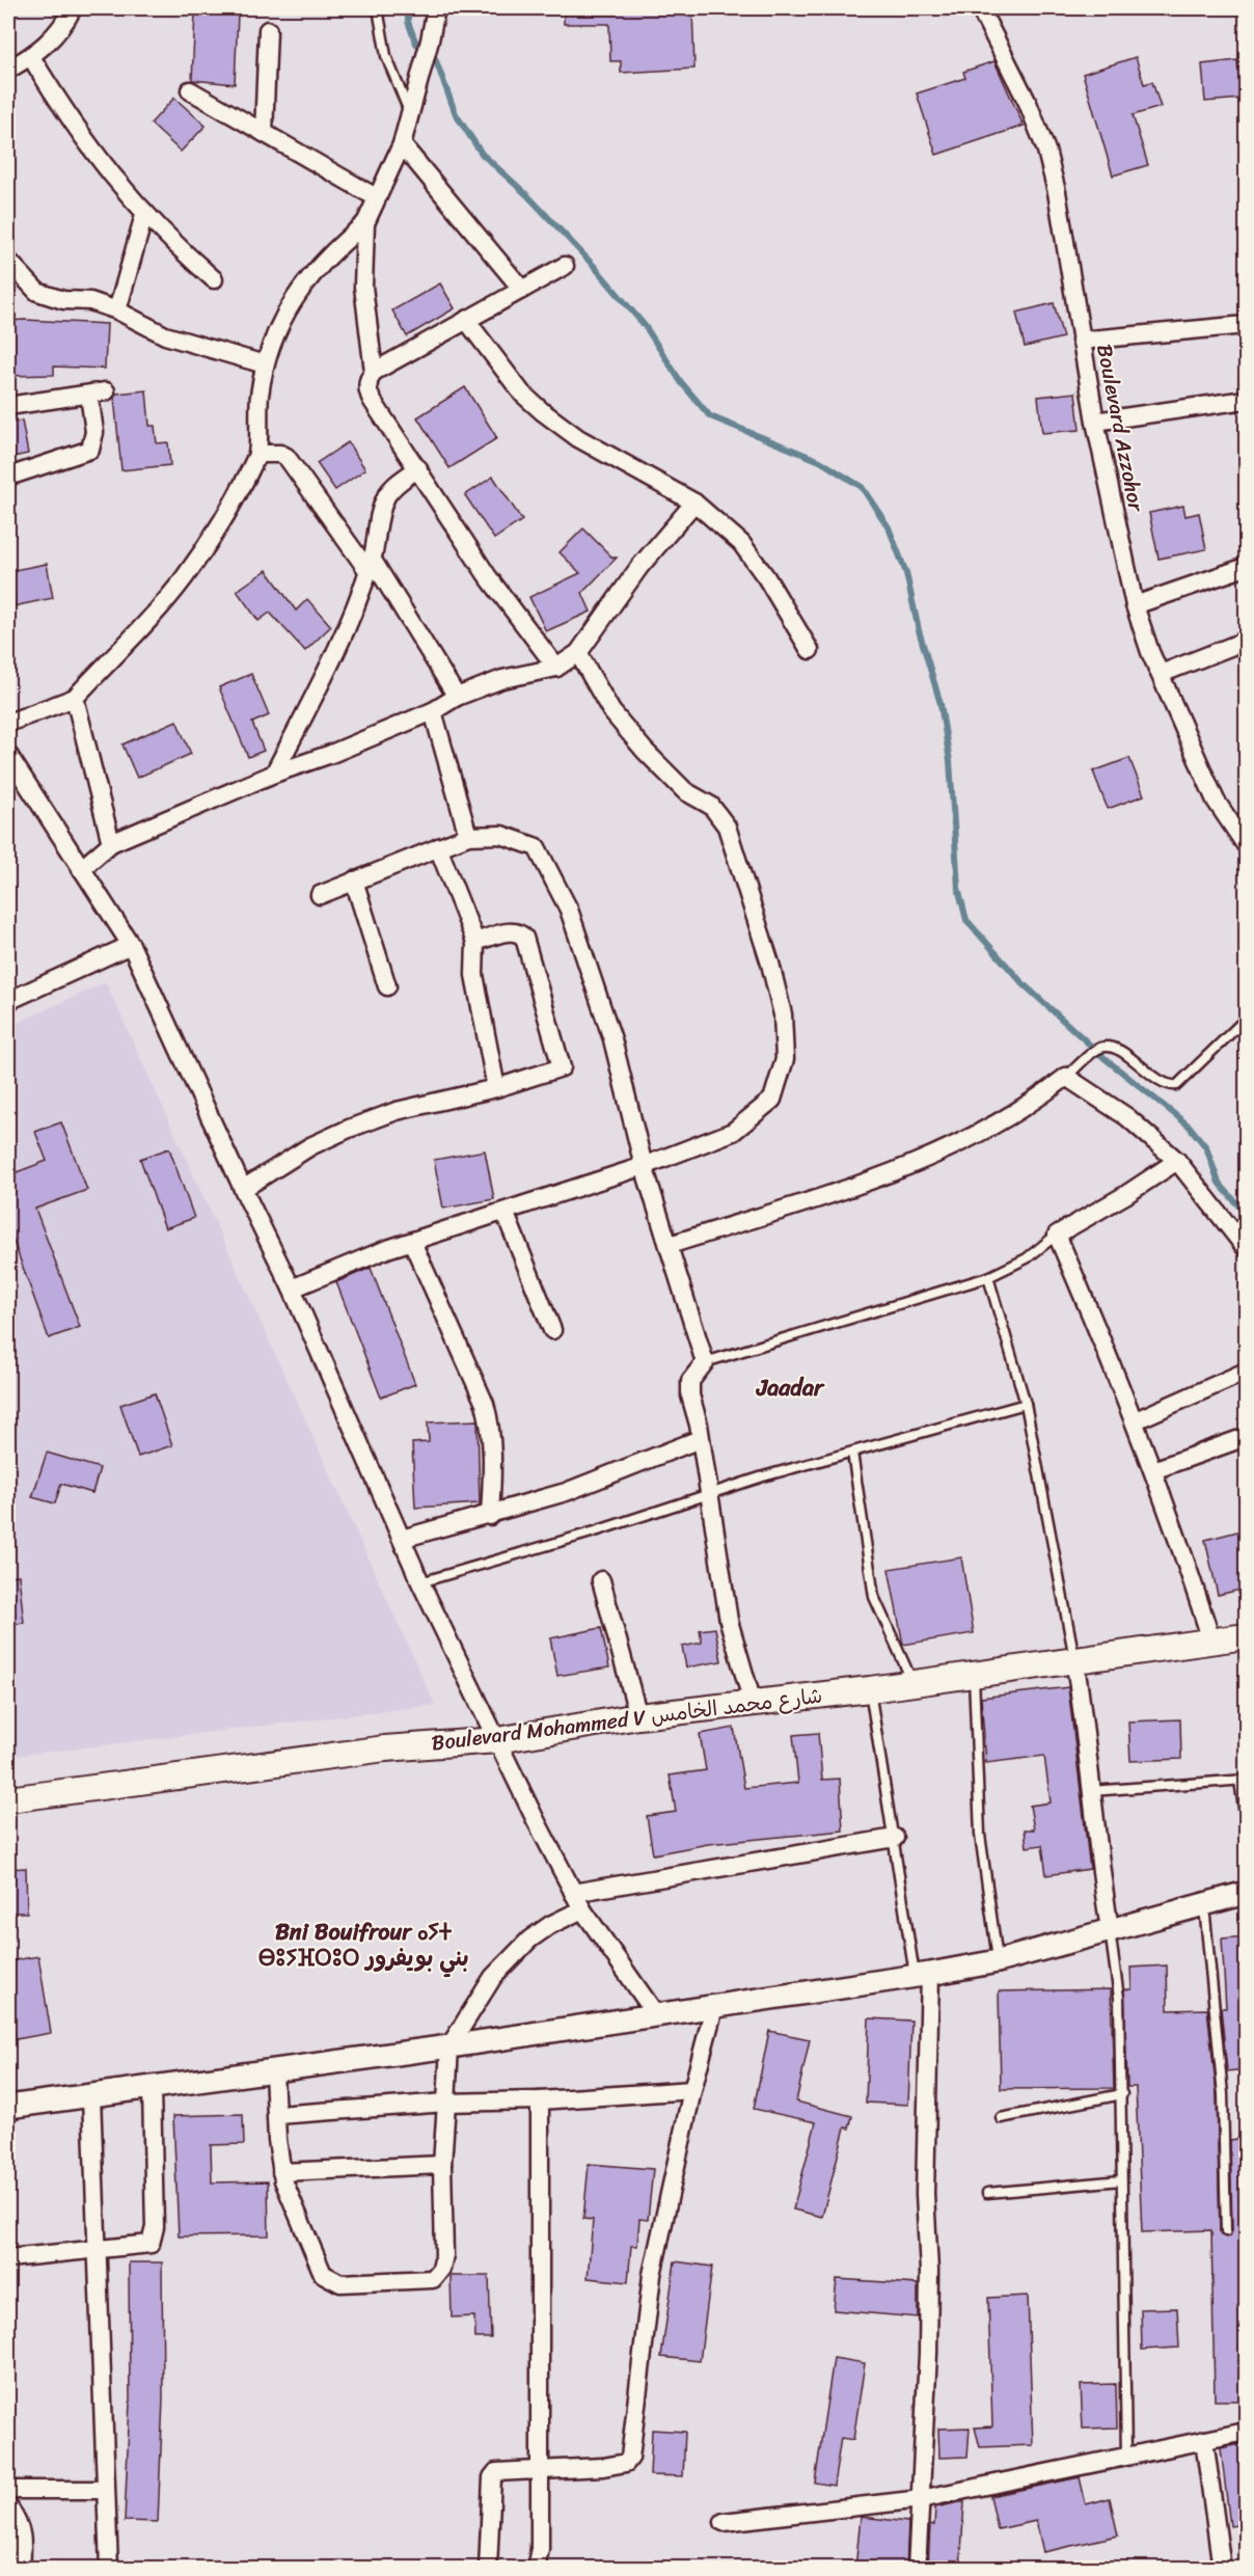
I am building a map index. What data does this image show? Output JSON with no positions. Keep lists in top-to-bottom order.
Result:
{
  "streets": {
    "main road": ["Boulevard Mohammed V شارع محمد الخامس"],
    "street": ["Boulevard Azzohor"]
  },
  "districts": ["Jaadar", "Bni Bouifrour ⴰⵢⵜ ⴱⵓⵢⴼⵔⵓⵔ بني بويفرور"]
}
